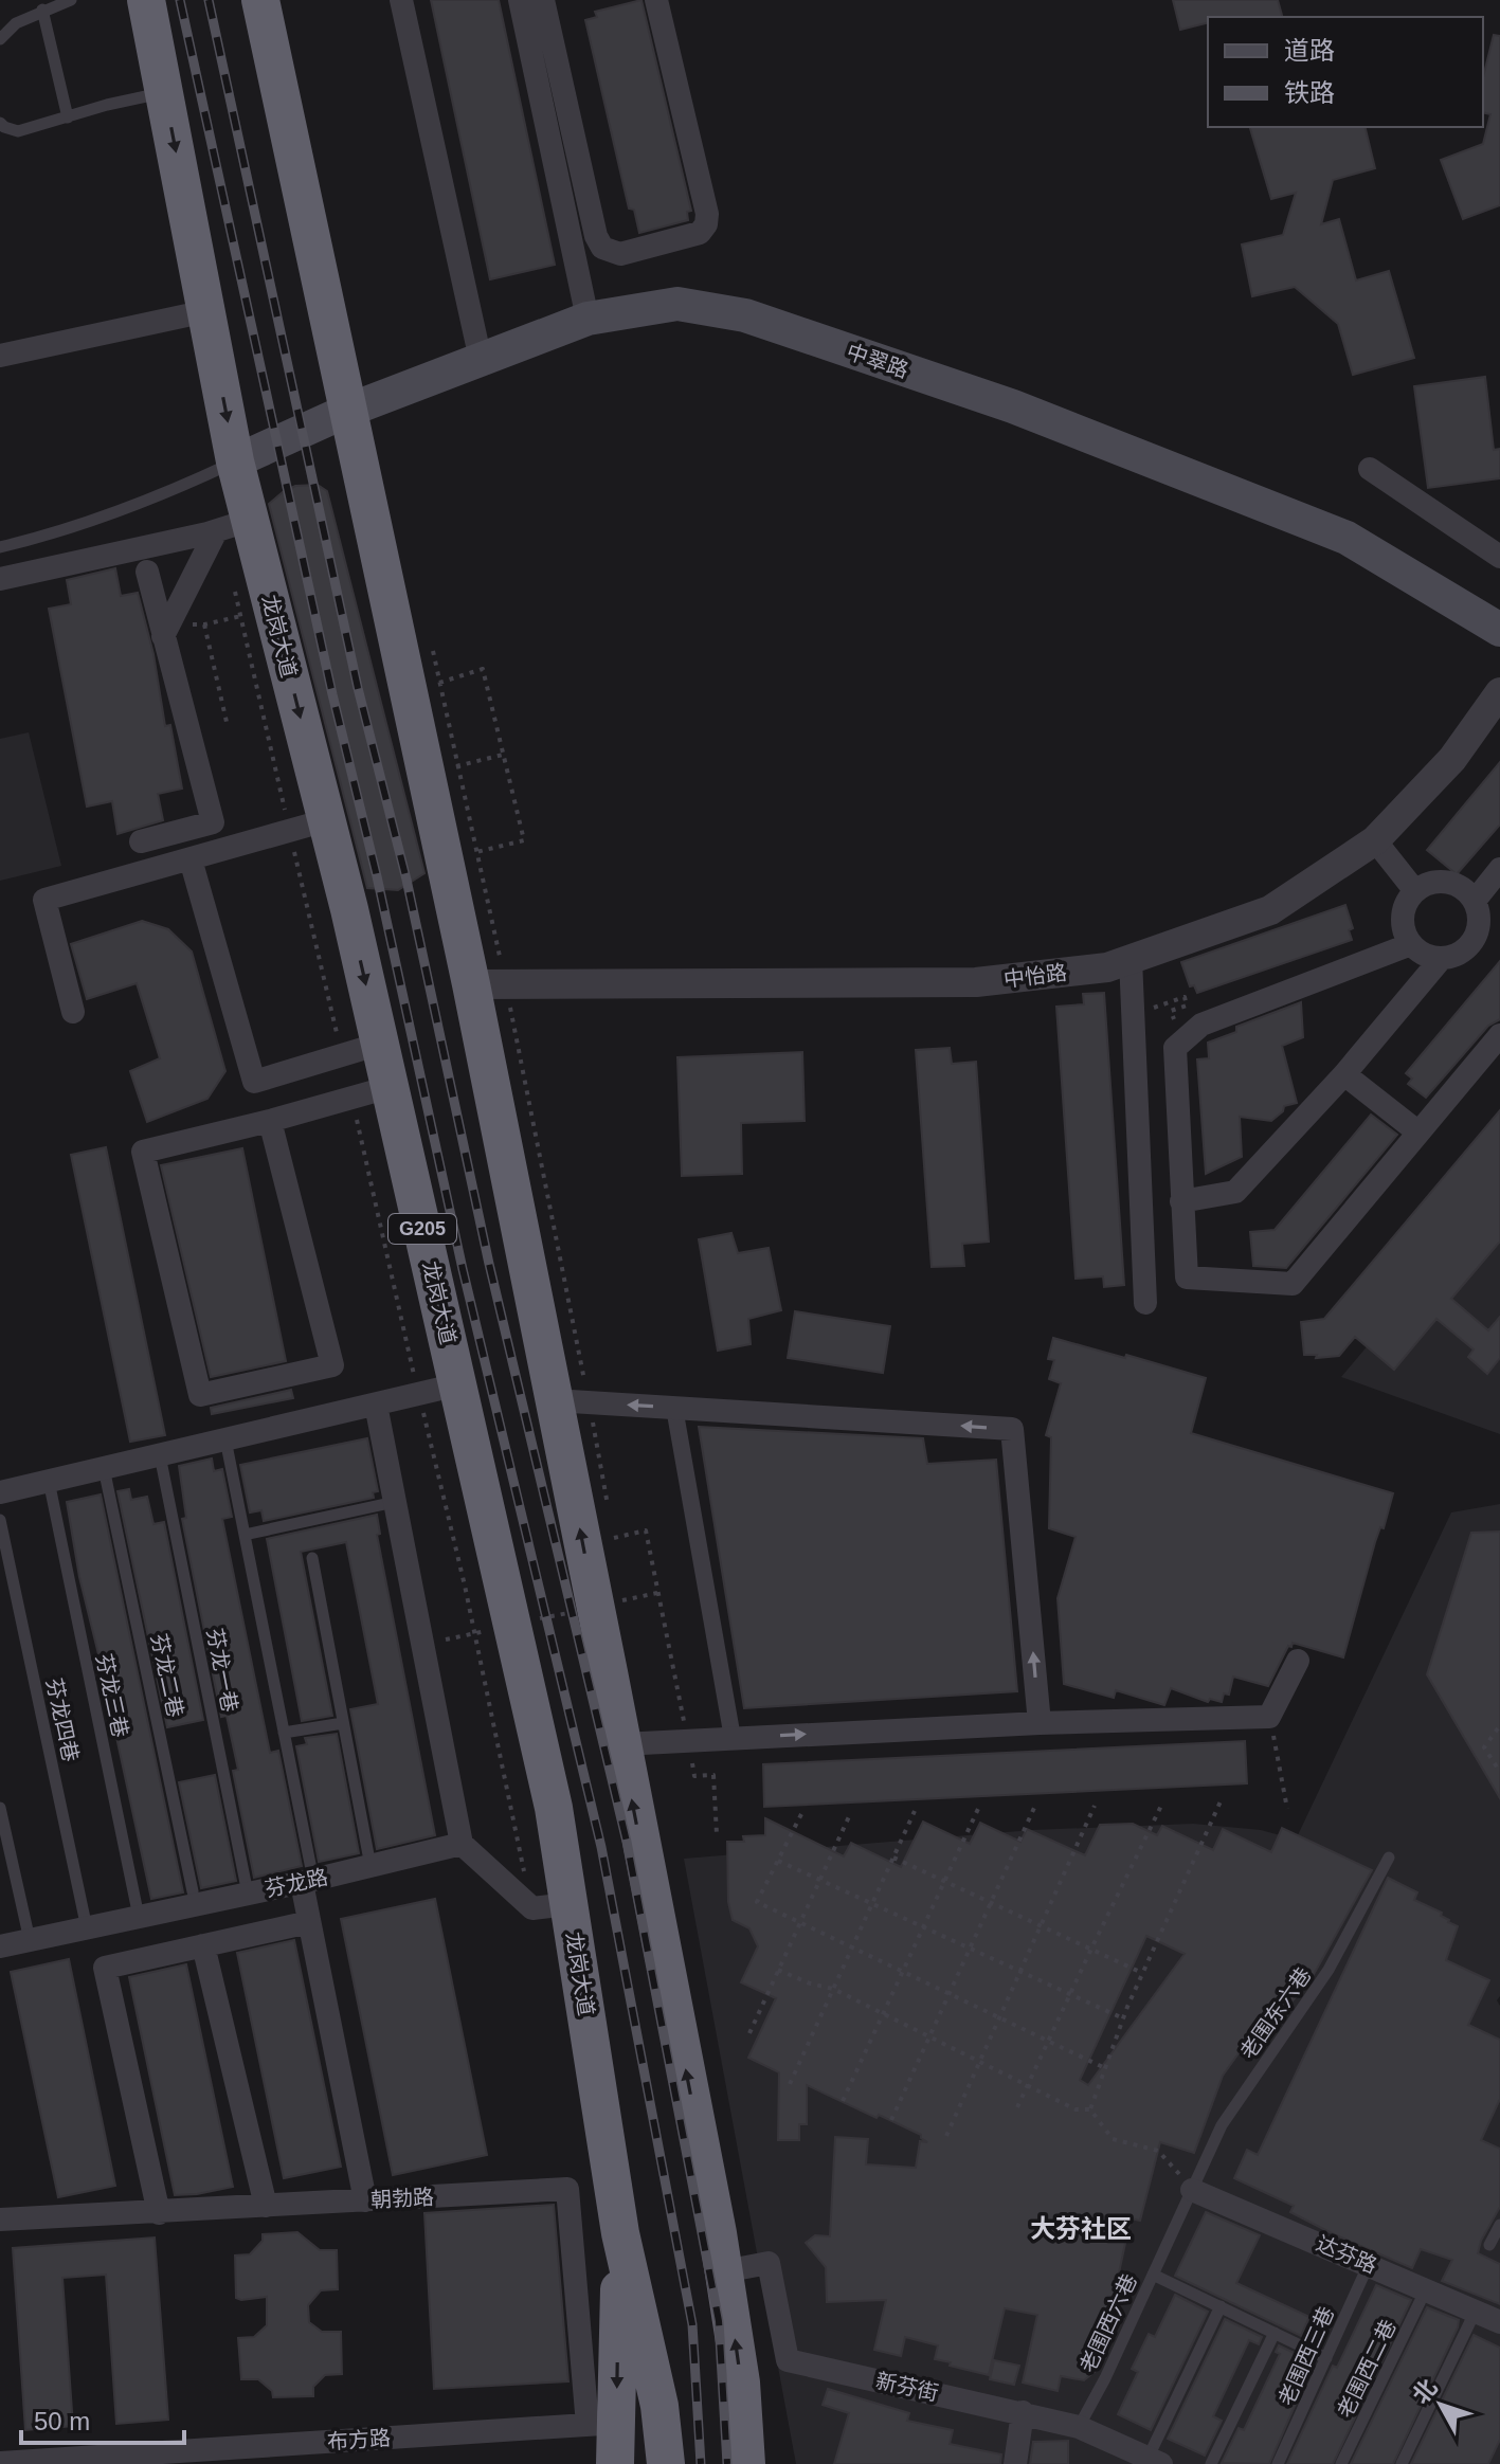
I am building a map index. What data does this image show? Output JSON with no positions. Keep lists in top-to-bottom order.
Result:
{
  "streets": {
    "highway": ["龙岗大道", "G205"],
    "main road": ["中翠路"],
    "street": [
      "中怡路",
      "芬龙路",
      "朝勃路",
      "达芬路",
      "新芬街",
      "布方路"
    ],
    "lane": [
      "芬龙一巷",
      "芬龙二巷",
      "芬龙三巷",
      "芬龙四巷",
      "老围东六巷",
      "老围西六巷",
      "老围西三巷",
      "老围西二巷"
    ]
  },
  "crossings": [
    ["中翠路", "龙岗大道"],
    ["芬龙一巷", "芬龙路"],
    ["芬龙三巷", "芬龙路"],
    ["芬龙四巷", "芬龙路"],
    ["老围东六巷", "达芬路"],
    ["老围东六巷", "老围西六巷"],
    ["朝勃路", "布方路"],
    ["达芬路", "老围西六巷"],
    ["达芬路", "老围西三巷"],
    ["达芬路", "老围西二巷"],
    ["老围西六巷", "新芬街"]
  ],
  "districts": ["大芬社区"],
  "legend": ["道路", "铁路"],
  "scale_bar": "50 m",
  "north": "top left"
}
